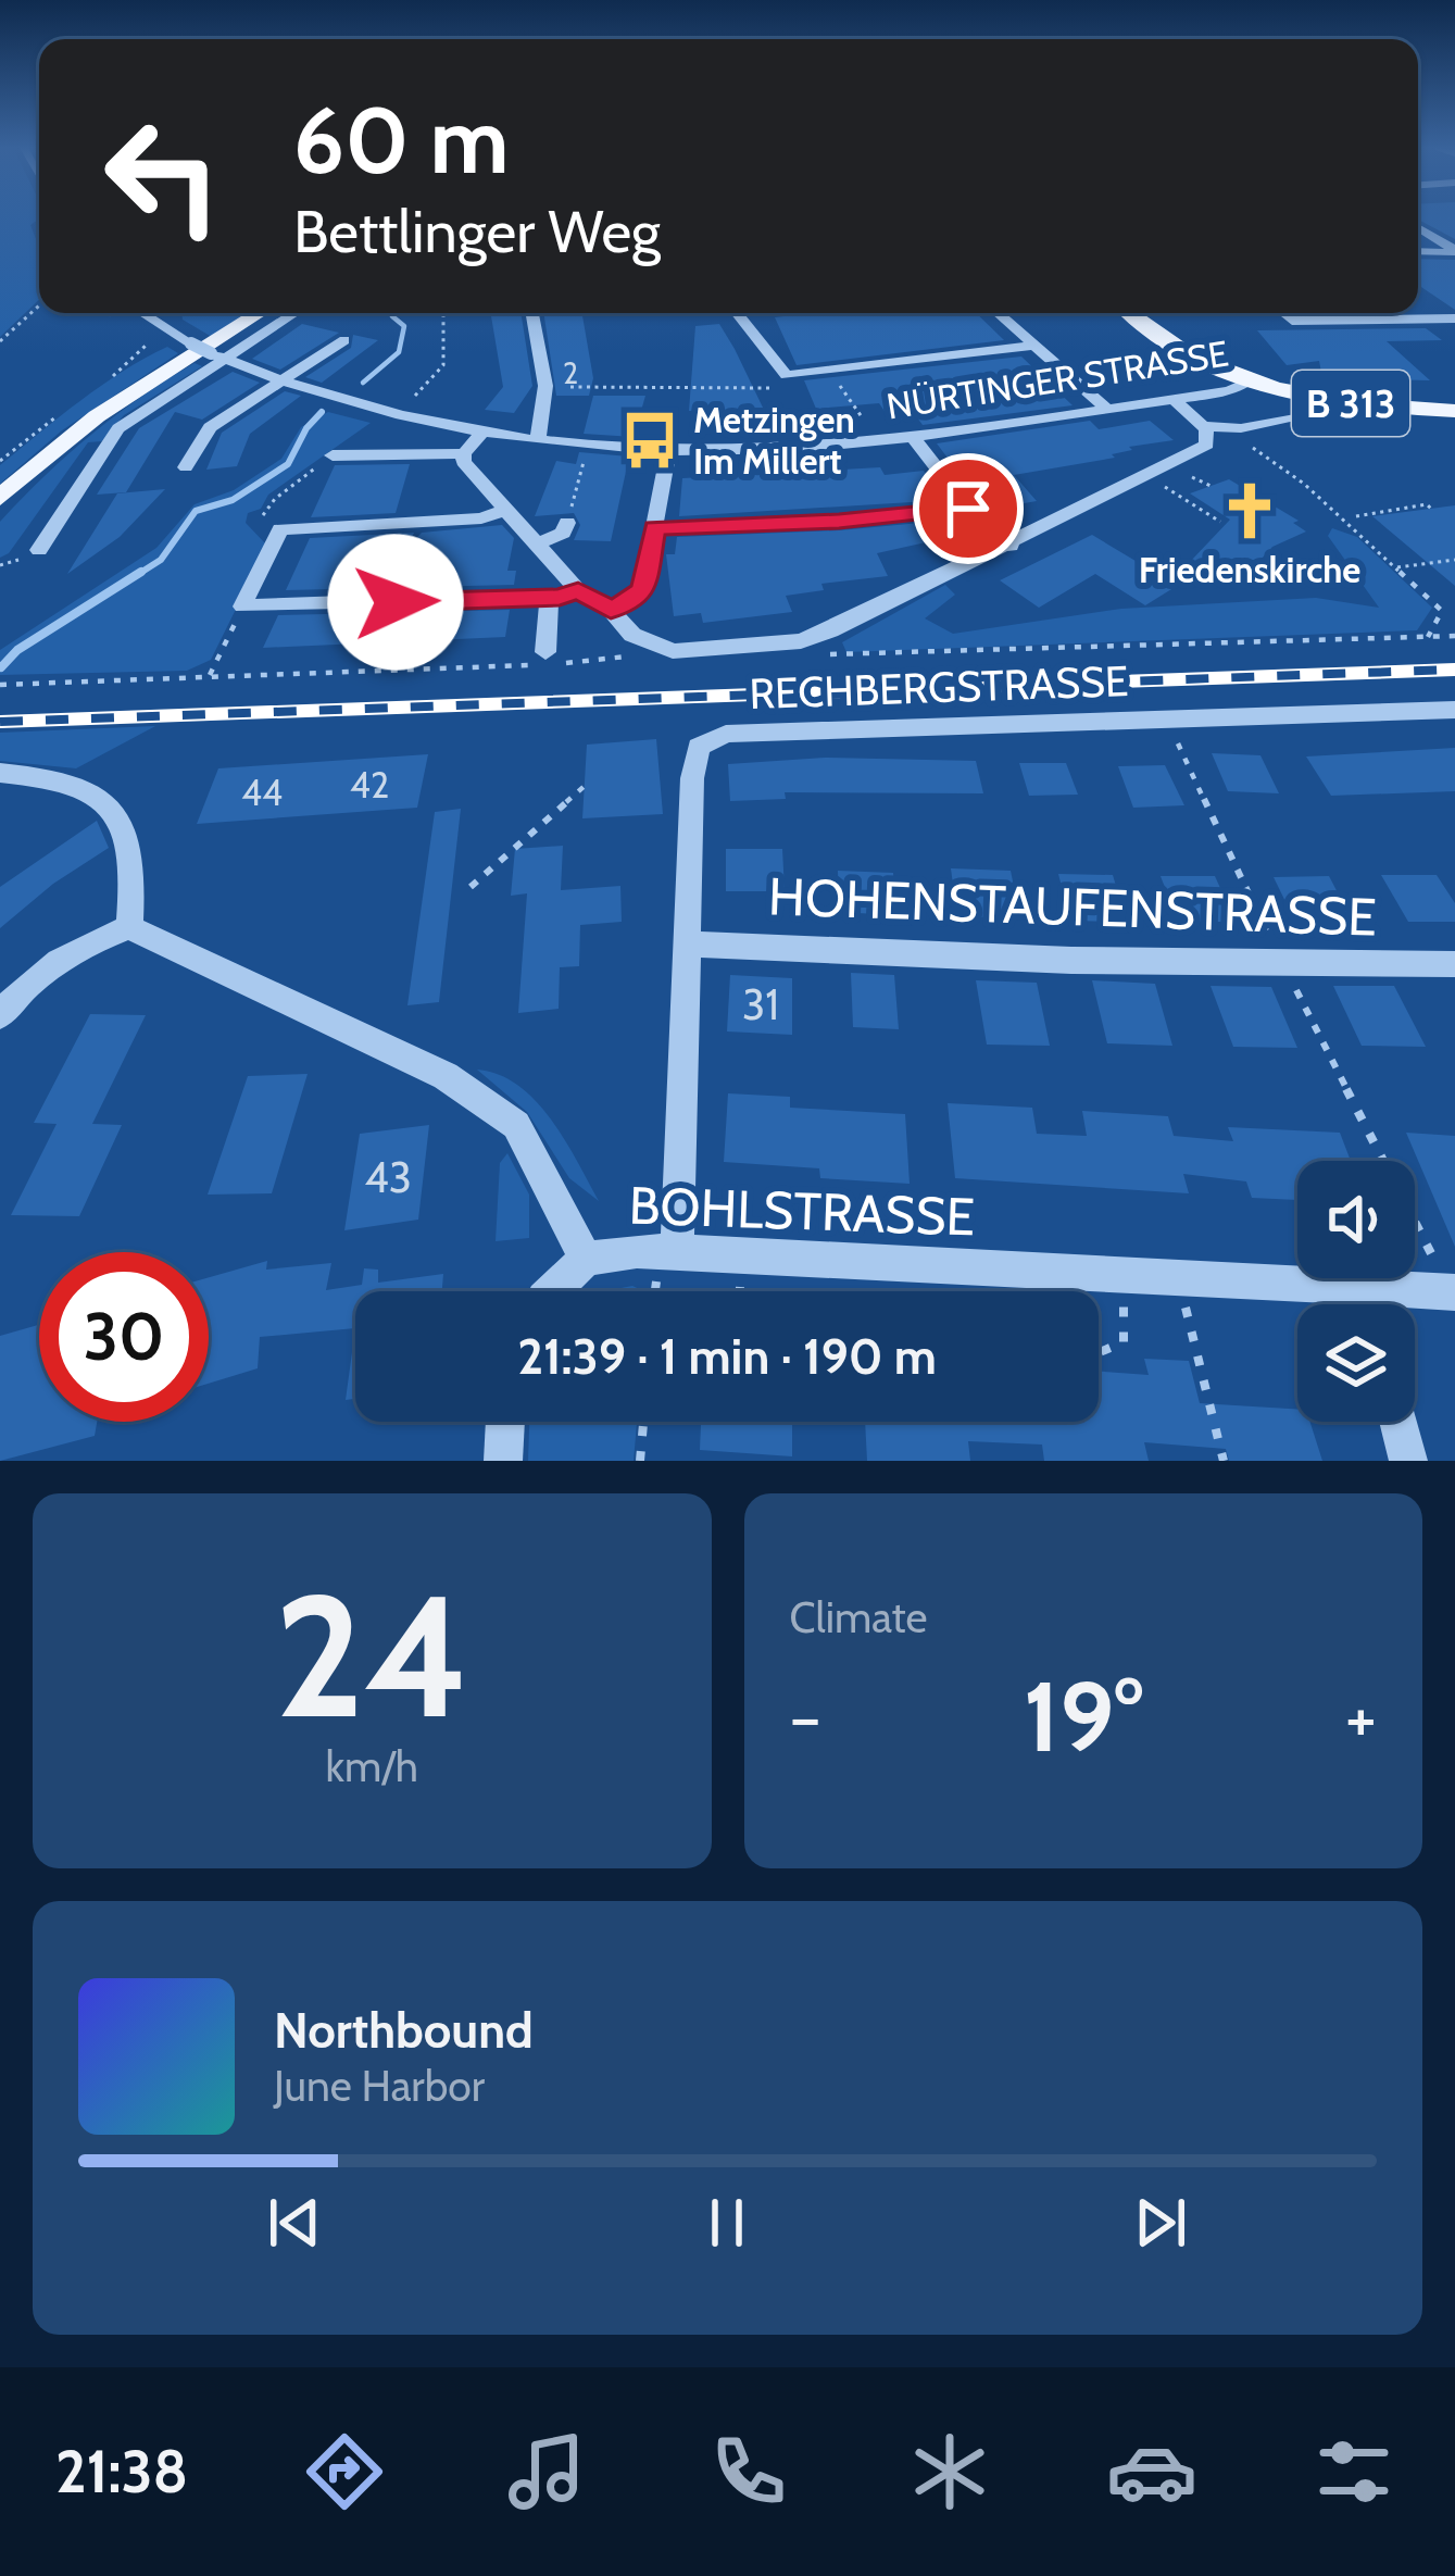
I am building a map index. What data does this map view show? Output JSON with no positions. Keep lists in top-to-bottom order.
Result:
{
  "streets": {
    "main road": ["NÜRTINGER STRASSE", "B 313"],
    "street": ["RECHBERGSTRASSE", "HOHENSTAUFENSTRASSE", "BOHLSTRASSE"]
  },
  "crossings": [
    ["NÜRTINGER STRASSE", "B 313"],
    ["RECHBERGSTRASSE", "HOHENSTAUFENSTRASSE"],
    ["RECHBERGSTRASSE", "BOHLSTRASSE"]
  ],
  "places": {
    "bus stop": ["Metzingen Im Millert"],
    "church": ["Friedenskirche"]
  },
  "house_numbers": [
    "2",
    "42",
    "44",
    "31",
    "43"
  ],
  "page": {
    "turn": ["60 m", "Bettlinger Weg"],
    "limit": "30",
    "trip": "21:39 · 1 min · 190 m",
    "tile": [
      ["24", "km/h"],
      "Climate"
    ],
    "heat": ["−", "19°", "+"],
    "song": ["Northbound", "June Harbor"],
    "tabs": "21:38"
  }
}
